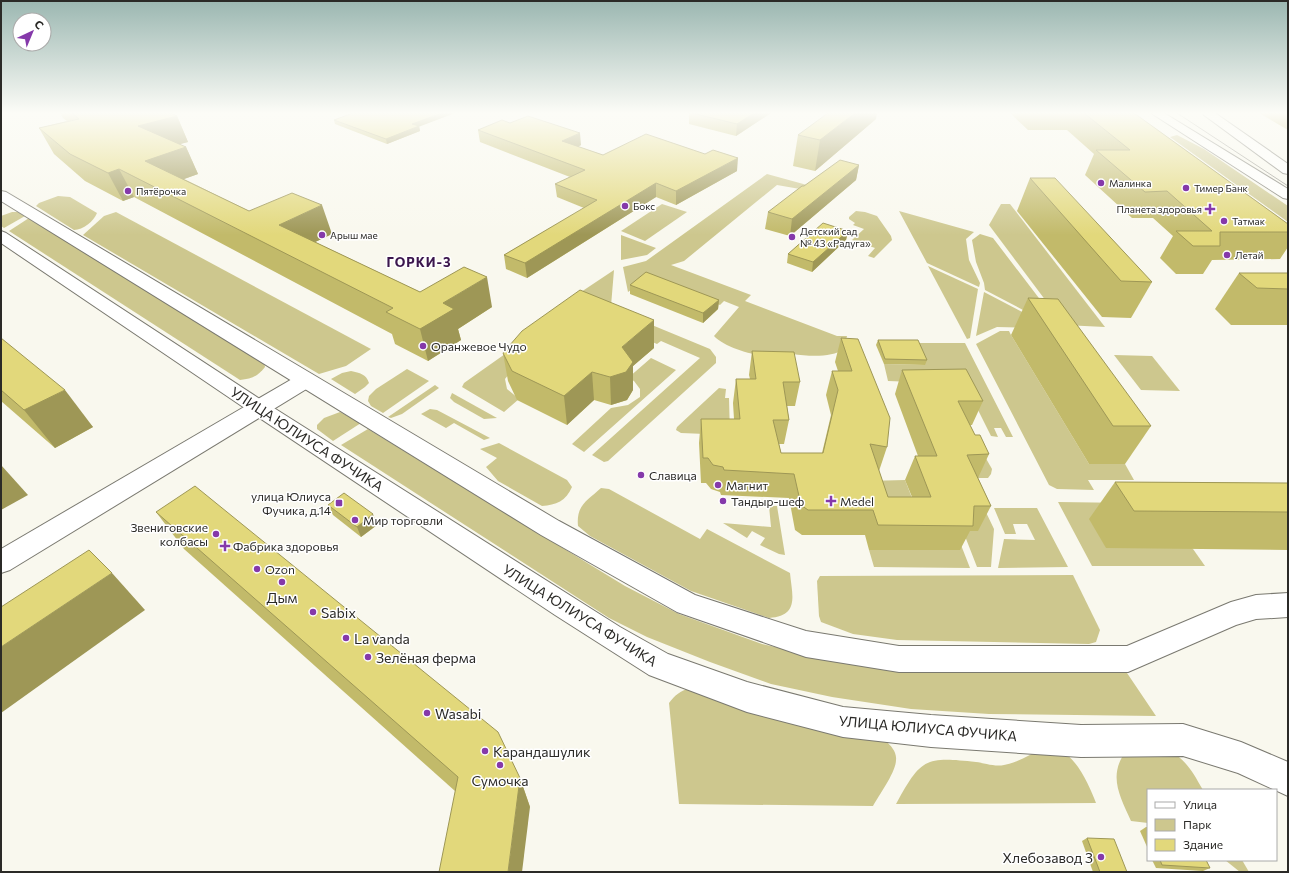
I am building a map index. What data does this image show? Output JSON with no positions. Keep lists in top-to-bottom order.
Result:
{
  "streets": {
    "main road": ["УЛИЦА ЮЛИУСА ФУЧИКА"]
  },
  "districts": ["ГОРКИ-3"],
  "places": {
    "other": [
      "Малинка",
      "Тимер Банк",
      "Пятёрочка",
      "Бокс",
      "Татмак",
      "Арыш мае",
      "Детский сад № 43 «Радуга»",
      "Летай",
      "Оранжевое Чудо",
      "Славица",
      "Магнит",
      "Тандыр-шеф",
      "Мир торговли",
      "Звениговские колбасы",
      "Ozon",
      "Дым",
      "Sabix",
      "La vanda",
      "Зелёная ферма",
      "Wasabi",
      "Карандашулик",
      "Сумочка",
      "Хлебозавод 3"
    ],
    "health": ["Планета здоровья", "Medel", "Фабрика здоровья"],
    "transit": ["улица Юлиуса Фучика, д.14"]
  },
  "legend": ["Улица", "Парк", "Здание"],
  "north": "top right"
}
